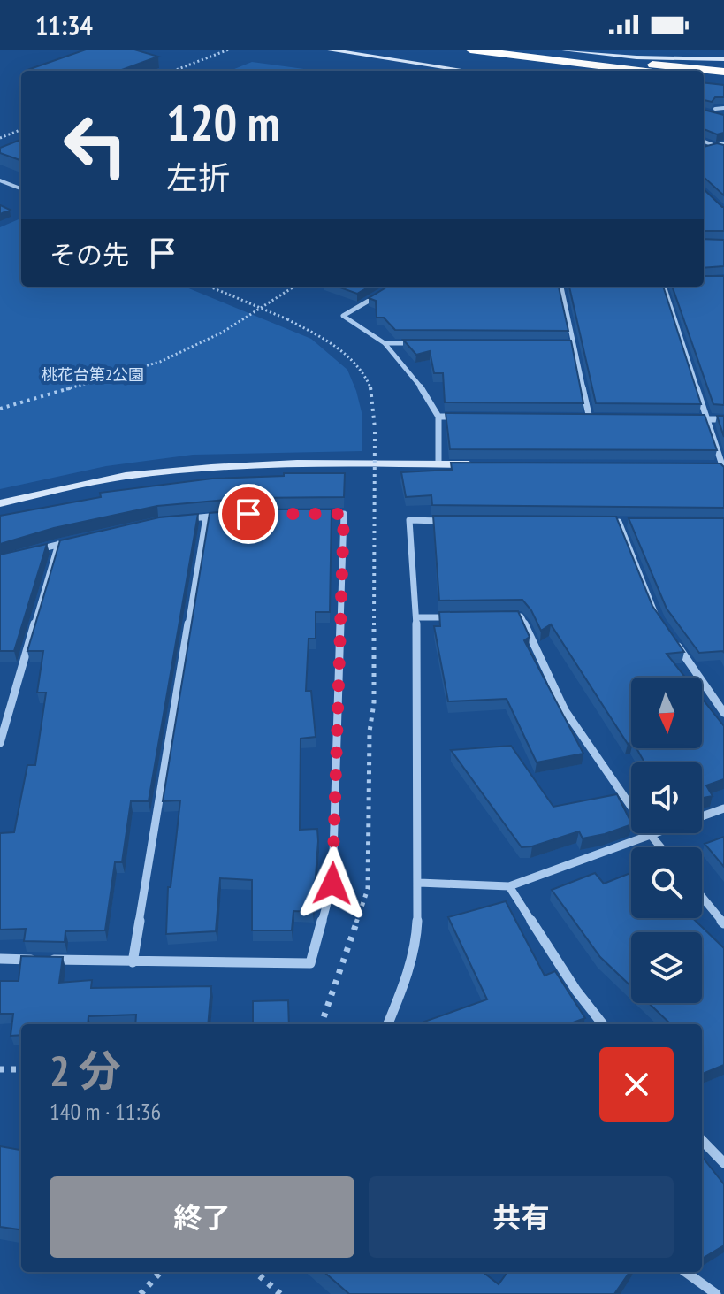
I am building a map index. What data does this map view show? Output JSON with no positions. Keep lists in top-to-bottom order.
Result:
{
  "parks": ["桃花台第2公園"],
  "north": "bottom",
  "page": {
    "status": "11:34",
    "turn": ["120 m", "左折"],
    "then": "その先",
    "heading": ["2 分", "140 m · 11:36"],
    "buttons": ["終了", "共有"]
  }
}
